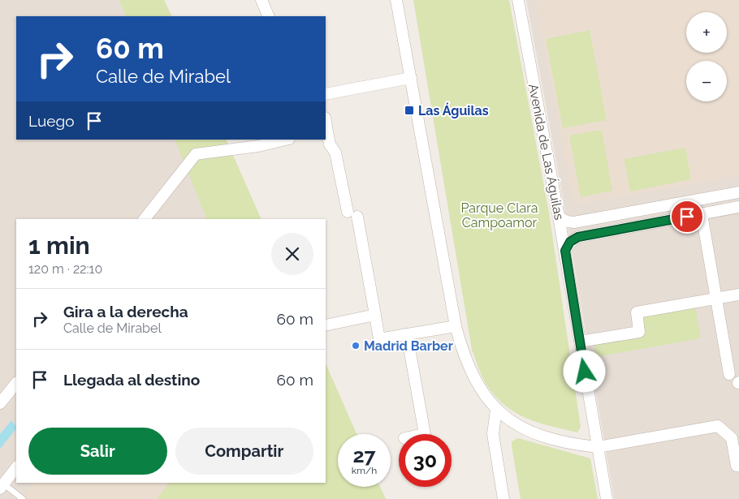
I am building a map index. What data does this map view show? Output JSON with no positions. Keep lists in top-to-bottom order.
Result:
{
  "streets": {
    "street": ["Avenida de Las Águilas"]
  },
  "parks": ["Parque Clara Campoamor"],
  "places": {
    "transit": ["Las Águilas"],
    "other": ["Madrid Barber"]
  },
  "page": {
    "map_buttons": ["+", "−"],
    "turn": ["60 m", "Calle de Mirabel"],
    "then": "Luego",
    "heading": ["1 min", "120 m · 22:10"],
    "list": [
      {
        "name": "Gira a la derecha",
        "note": "Calle de Mirabel",
        "value": "60 m"
      },
      {
        "name": "Llegada al destino",
        "value": "60 m"
      }
    ],
    "buttons": ["Salir", "Compartir"],
    "speed": "27 km/h",
    "limit": "30"
  }
}
